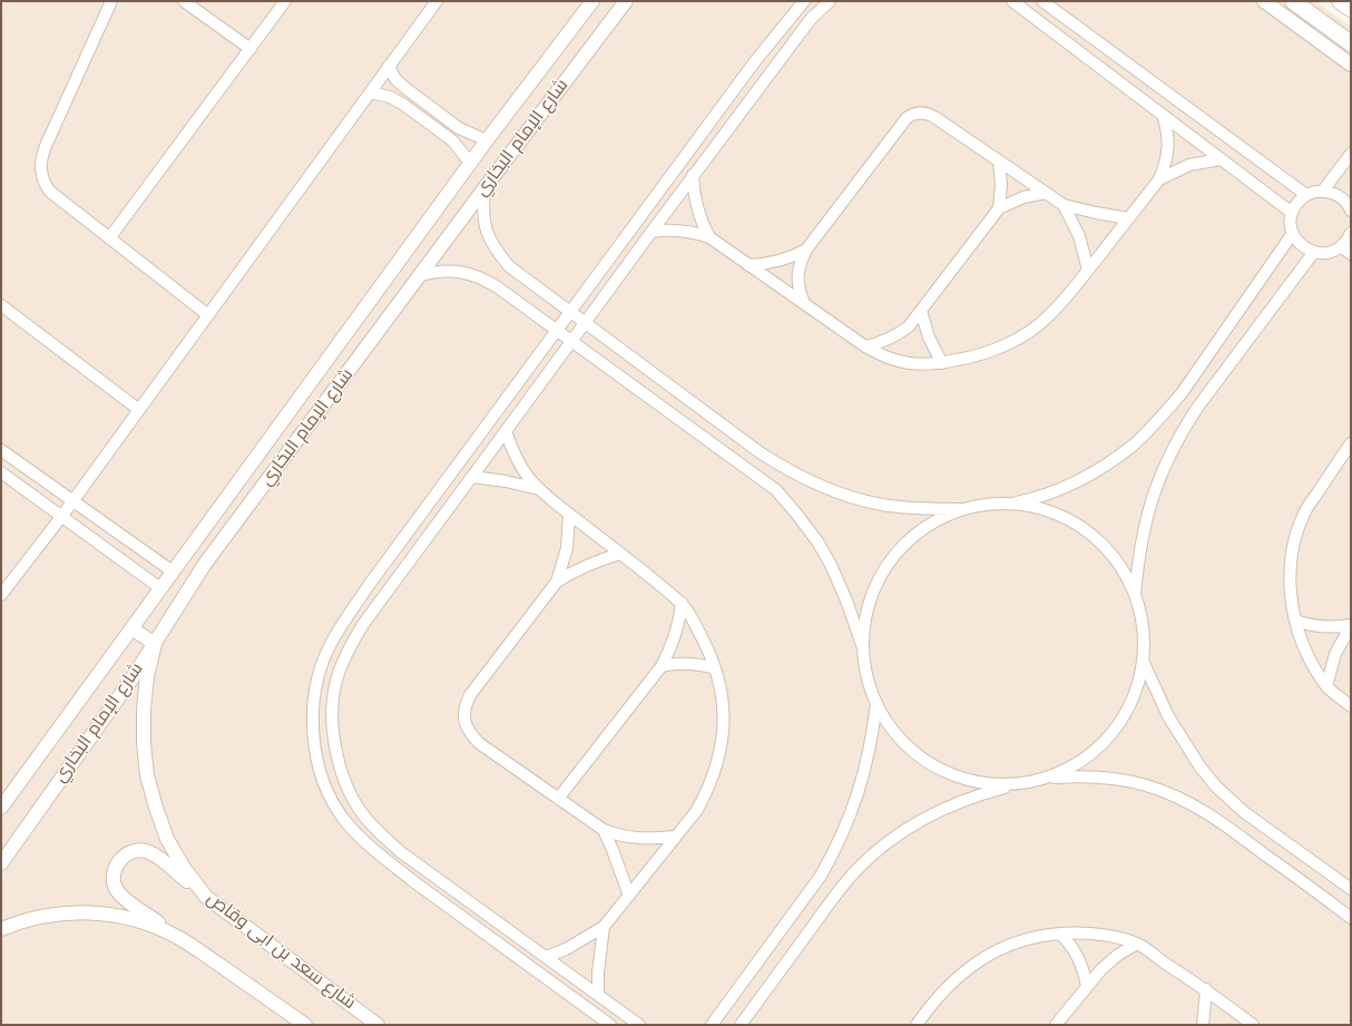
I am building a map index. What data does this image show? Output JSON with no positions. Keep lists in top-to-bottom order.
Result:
{
  "streets": {
    "street": ["شارع الإمام البخاري", "شارع سعد بن ابى وقاص"]
  },
  "crossings": [
    ["شارع الإمام البخاري", "شارع سعد بن ابى وقاص"]
  ]
}
